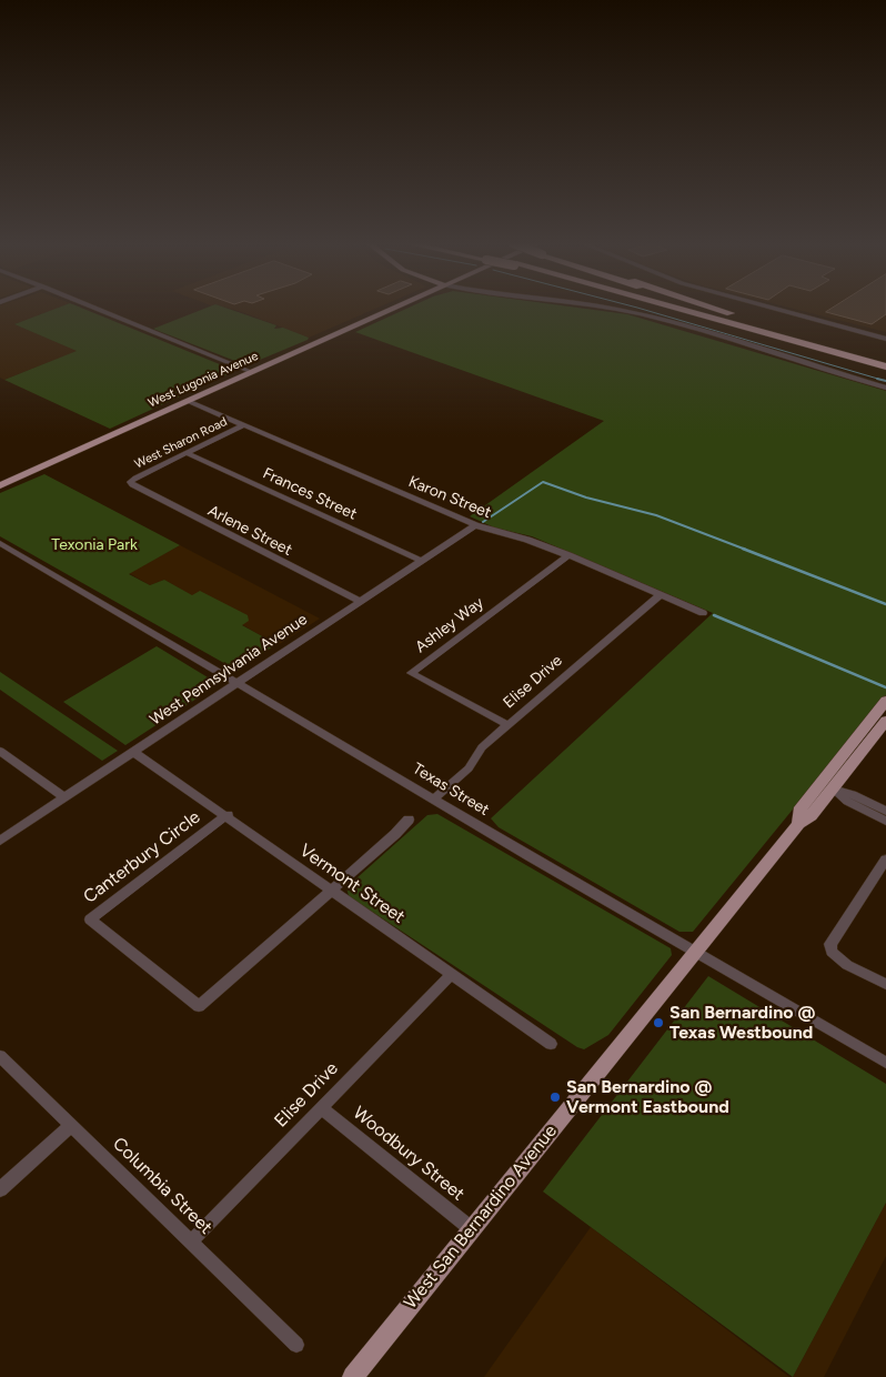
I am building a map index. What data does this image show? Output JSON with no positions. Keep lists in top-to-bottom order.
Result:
{
  "streets": {
    "main road": ["West Lugonia Avenue", "West San Bernardino Avenue"],
    "street": [
      "West Sharon Road",
      "Frances Street",
      "Karon Street",
      "Arlene Street",
      "Ashley Way",
      "West Pennsylvania Avenue",
      "Elise Drive",
      "Texas Street",
      "Canterbury Circle",
      "Vermont Street",
      "Woodbury Street",
      "Columbia Street"
    ]
  },
  "crossings": [
    ["West Lugonia Avenue", "Karon Street"],
    ["West Sharon Road", "Frances Street"],
    ["West Sharon Road", "Karon Street"],
    ["West Sharon Road", "Arlene Street"],
    ["Frances Street", "West Pennsylvania Avenue"],
    ["Karon Street", "Ashley Way"],
    ["Karon Street", "West Pennsylvania Avenue"],
    ["Karon Street", "Elise Drive"],
    ["Arlene Street", "West Pennsylvania Avenue"],
    ["Ashley Way", "Elise Drive"],
    ["West Pennsylvania Avenue", "Texas Street"],
    ["West Pennsylvania Avenue", "Vermont Street"],
    ["Elise Drive", "Texas Street"],
    ["Elise Drive", "Vermont Street"],
    ["Elise Drive", "Woodbury Street"],
    ["Elise Drive", "Columbia Street"],
    ["Texas Street", "West San Bernardino Avenue"],
    ["Canterbury Circle", "Vermont Street"],
    ["Woodbury Street", "West San Bernardino Avenue"]
  ],
  "parks": ["Texonia Park"],
  "places": ["San Bernardino @ Texas Westbound", "San Bernardino @ Vermont Eastbound"]
}
